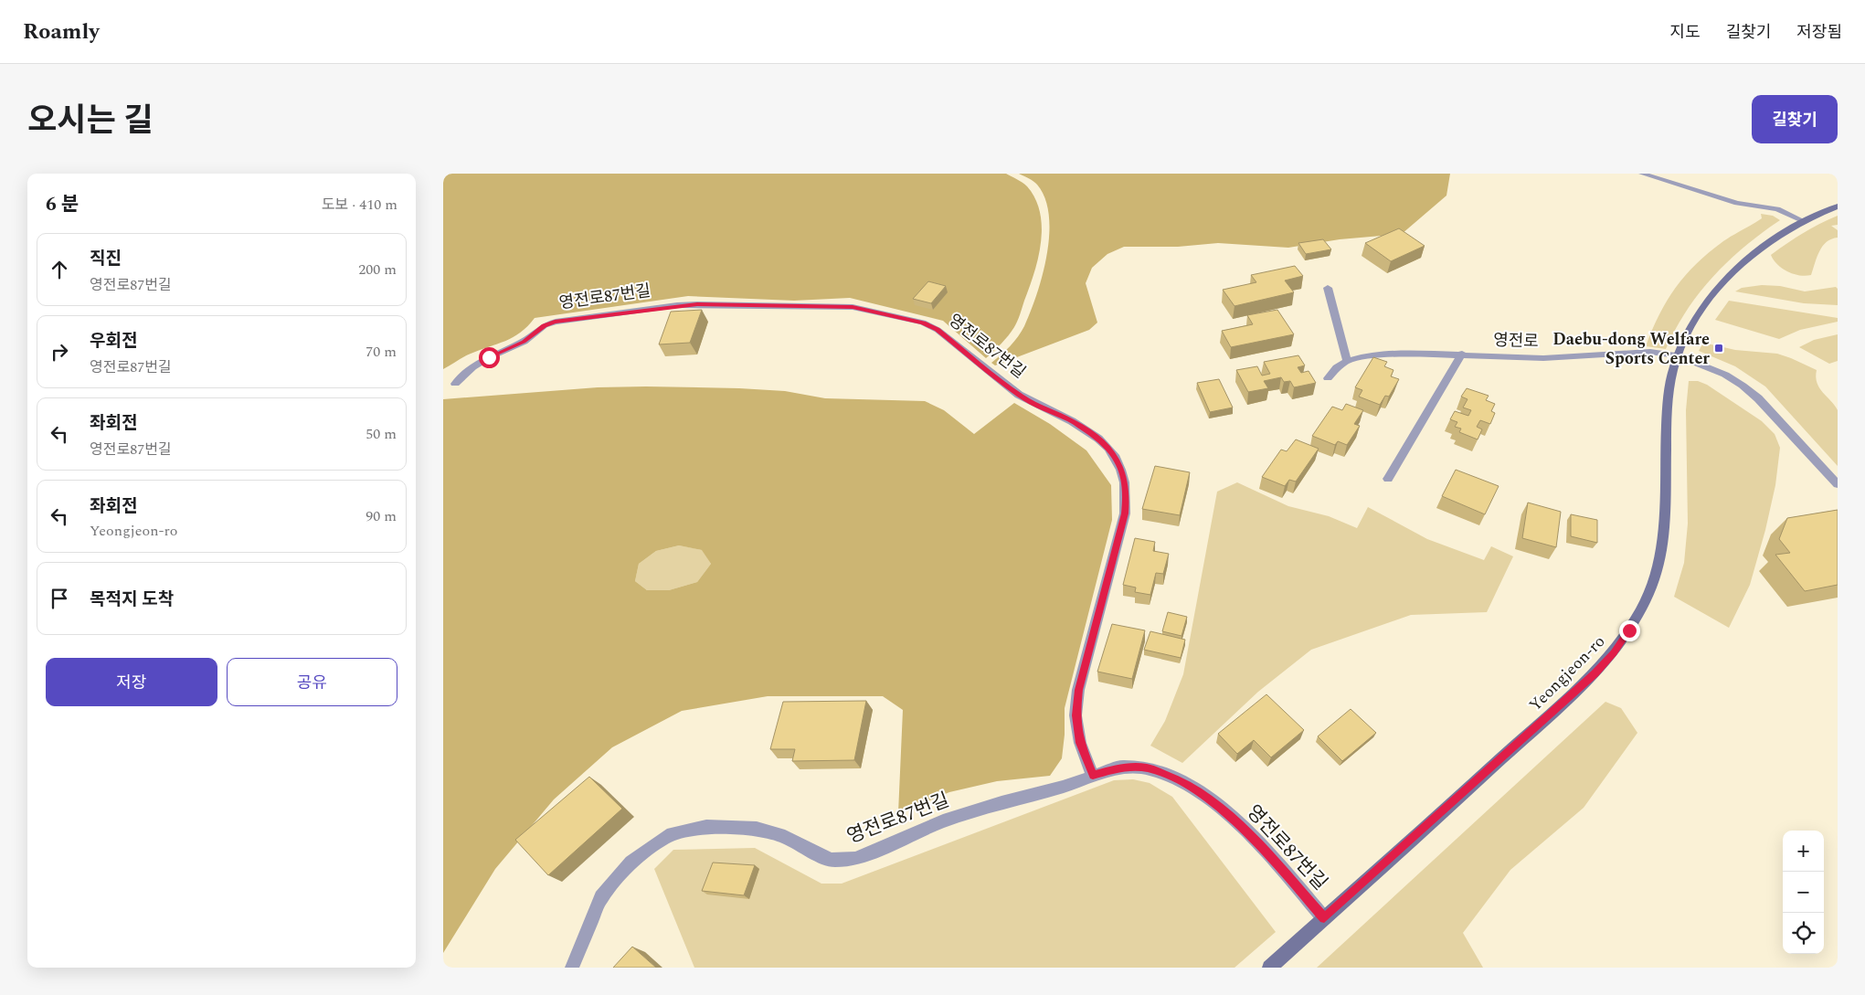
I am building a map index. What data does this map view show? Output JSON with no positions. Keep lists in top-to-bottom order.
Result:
{
  "streets": {
    "street": ["Yeongjeon-ro"],
    "lane": ["영전로87번길", "영전로"]
  },
  "crossings": [
    ["영전로87번길", "Yeongjeon-ro"],
    ["영전로", "Yeongjeon-ro"]
  ],
  "places": {
    "transit": ["Daebu-dong Welfare Sports Center"]
  },
  "page": {
    "header": "Roamly",
    "nav": ["지도", "길찾기", "저장됨"],
    "title": "오시는 길",
    "buttons": [
      "길찾기",
      ["저장", "공유"]
    ],
    "heading": ["6 분", "도보 · 410 m"],
    "list": [
      ["직진", "영전로87번길", "200 m"],
      ["우회전", "영전로87번길", "70 m"],
      ["좌회전", "영전로87번길", "50 m"],
      ["좌회전", "Yeongjeon-ro", "90 m"],
      "목적지 도착"
    ],
    "map_buttons": ["+", "−"]
  }
}
